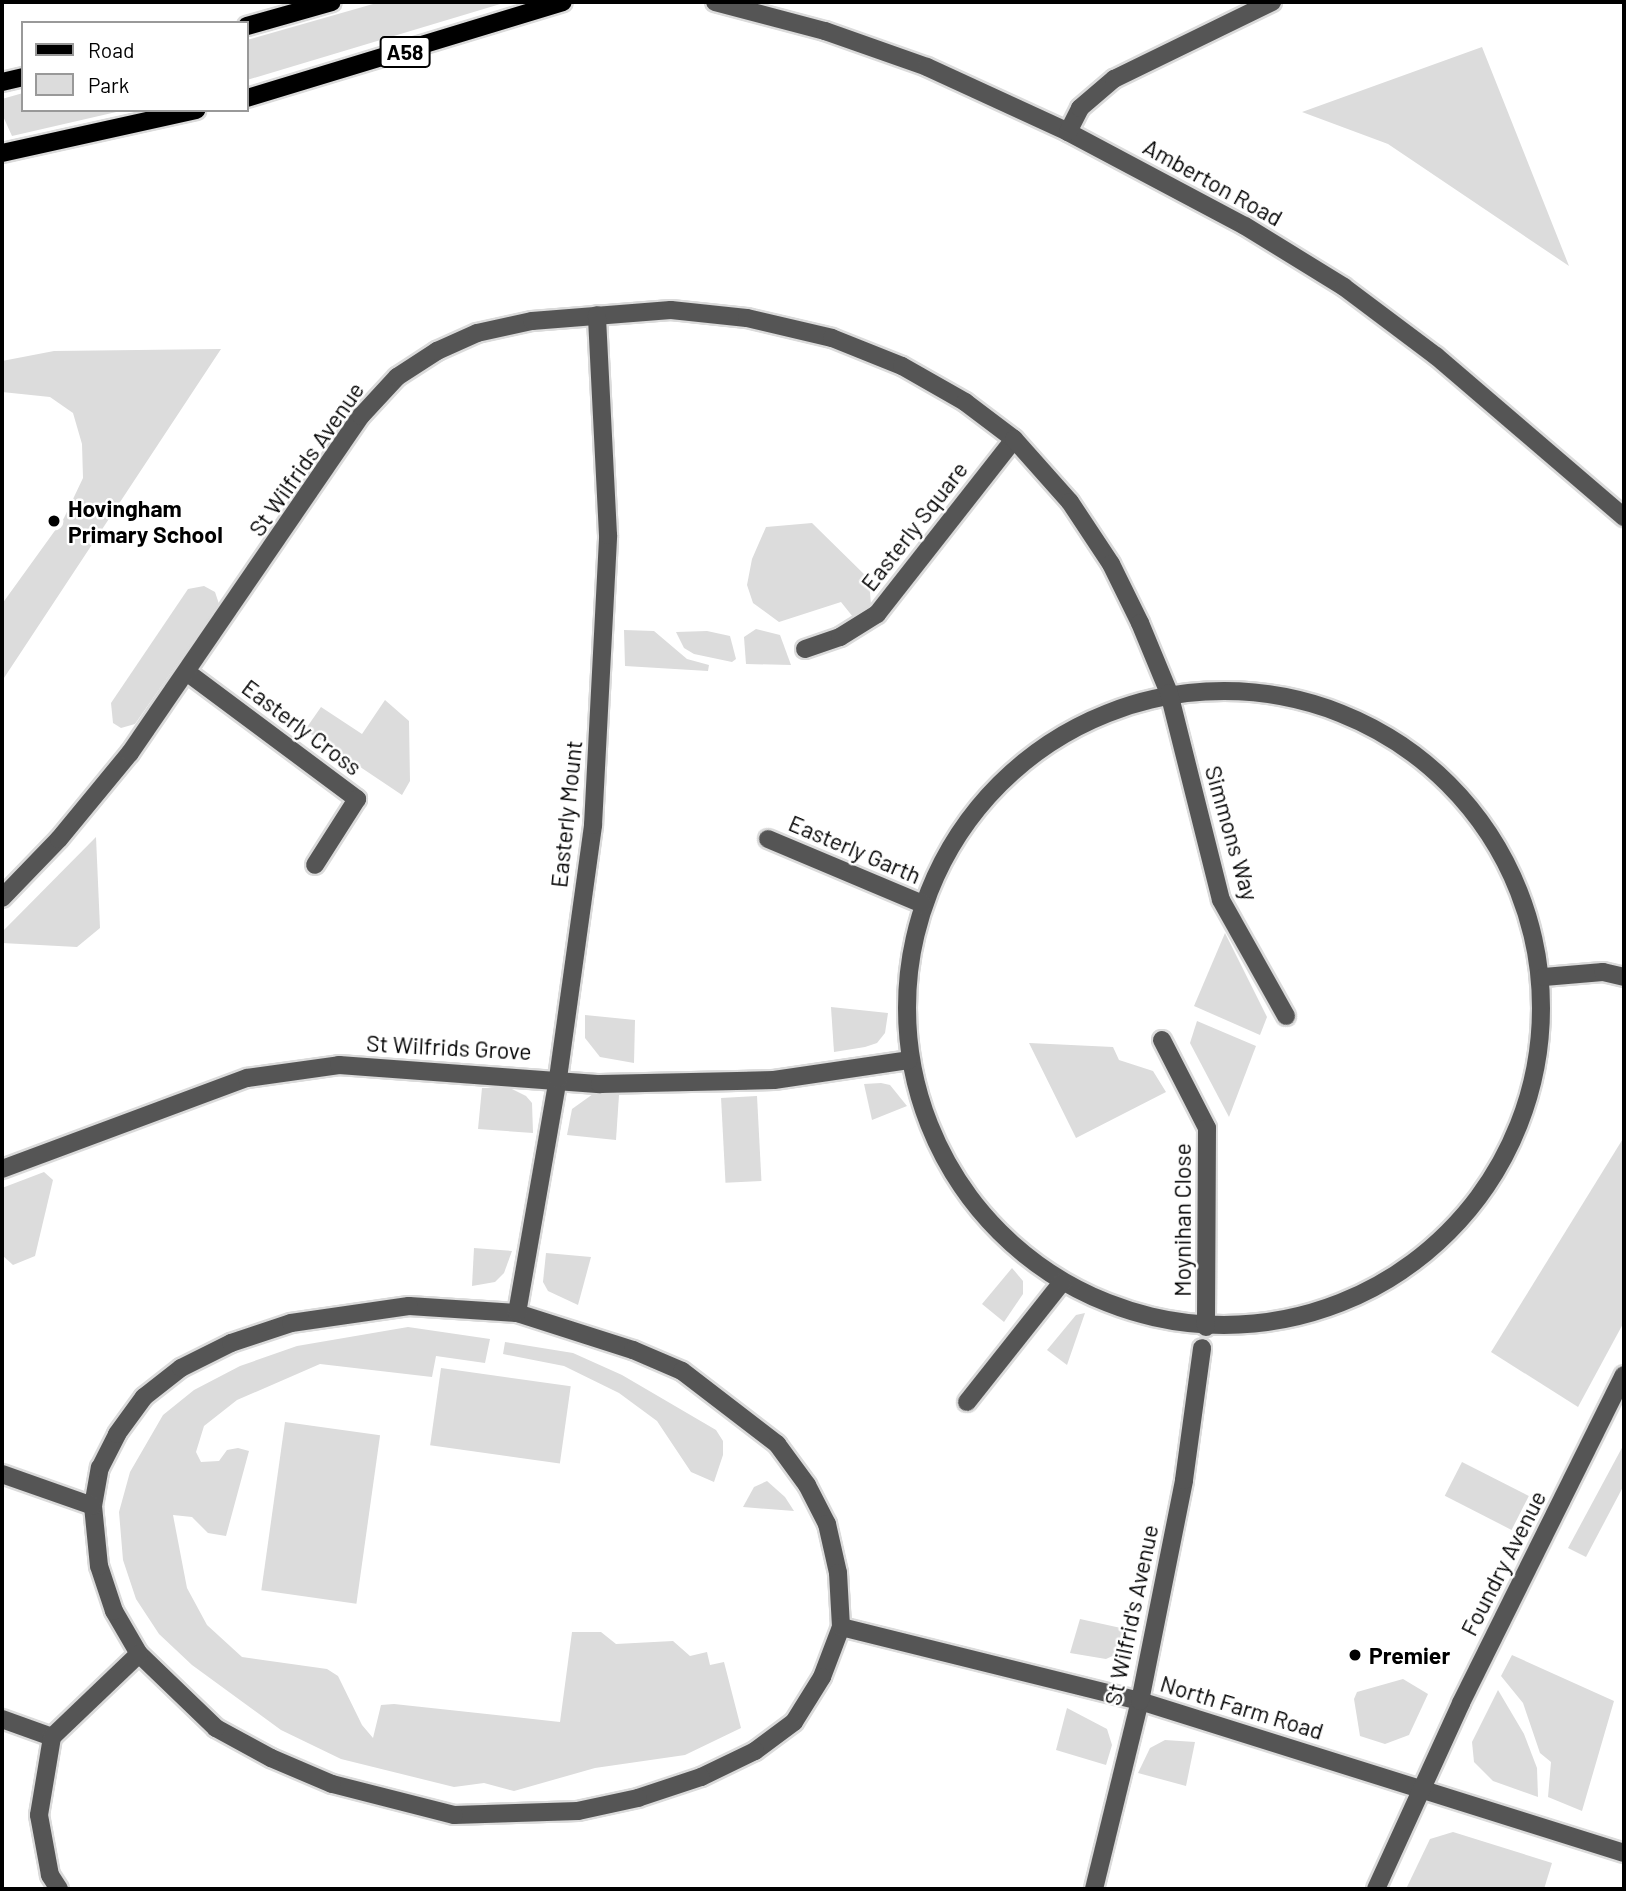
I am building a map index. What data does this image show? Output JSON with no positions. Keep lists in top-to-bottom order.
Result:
{
  "streets": {
    "main road": ["A58"],
    "street": [
      "Amberton Road",
      "St Wilfrids Avenue",
      "Easterly Square",
      "Easterly Cross",
      "Easterly Mount",
      "Simmons Way",
      "Easterly Garth",
      "St Wilfrids Grove",
      "Moynihan Close",
      "Foundry Avenue",
      "St Wilfrid's Avenue",
      "North Farm Road"
    ]
  },
  "crossings": [
    ["St Wilfrids Avenue", "Easterly Square"],
    ["St Wilfrids Avenue", "Easterly Cross"],
    ["St Wilfrids Avenue", "Easterly Mount"],
    ["St Wilfrids Avenue", "Simmons Way"],
    ["Easterly Mount", "St Wilfrids Grove"],
    ["Foundry Avenue", "North Farm Road"],
    ["St Wilfrid's Avenue", "North Farm Road"]
  ],
  "places": ["Hovingham Primary School", "Premier"],
  "legend": ["Road", "Park"]
}
